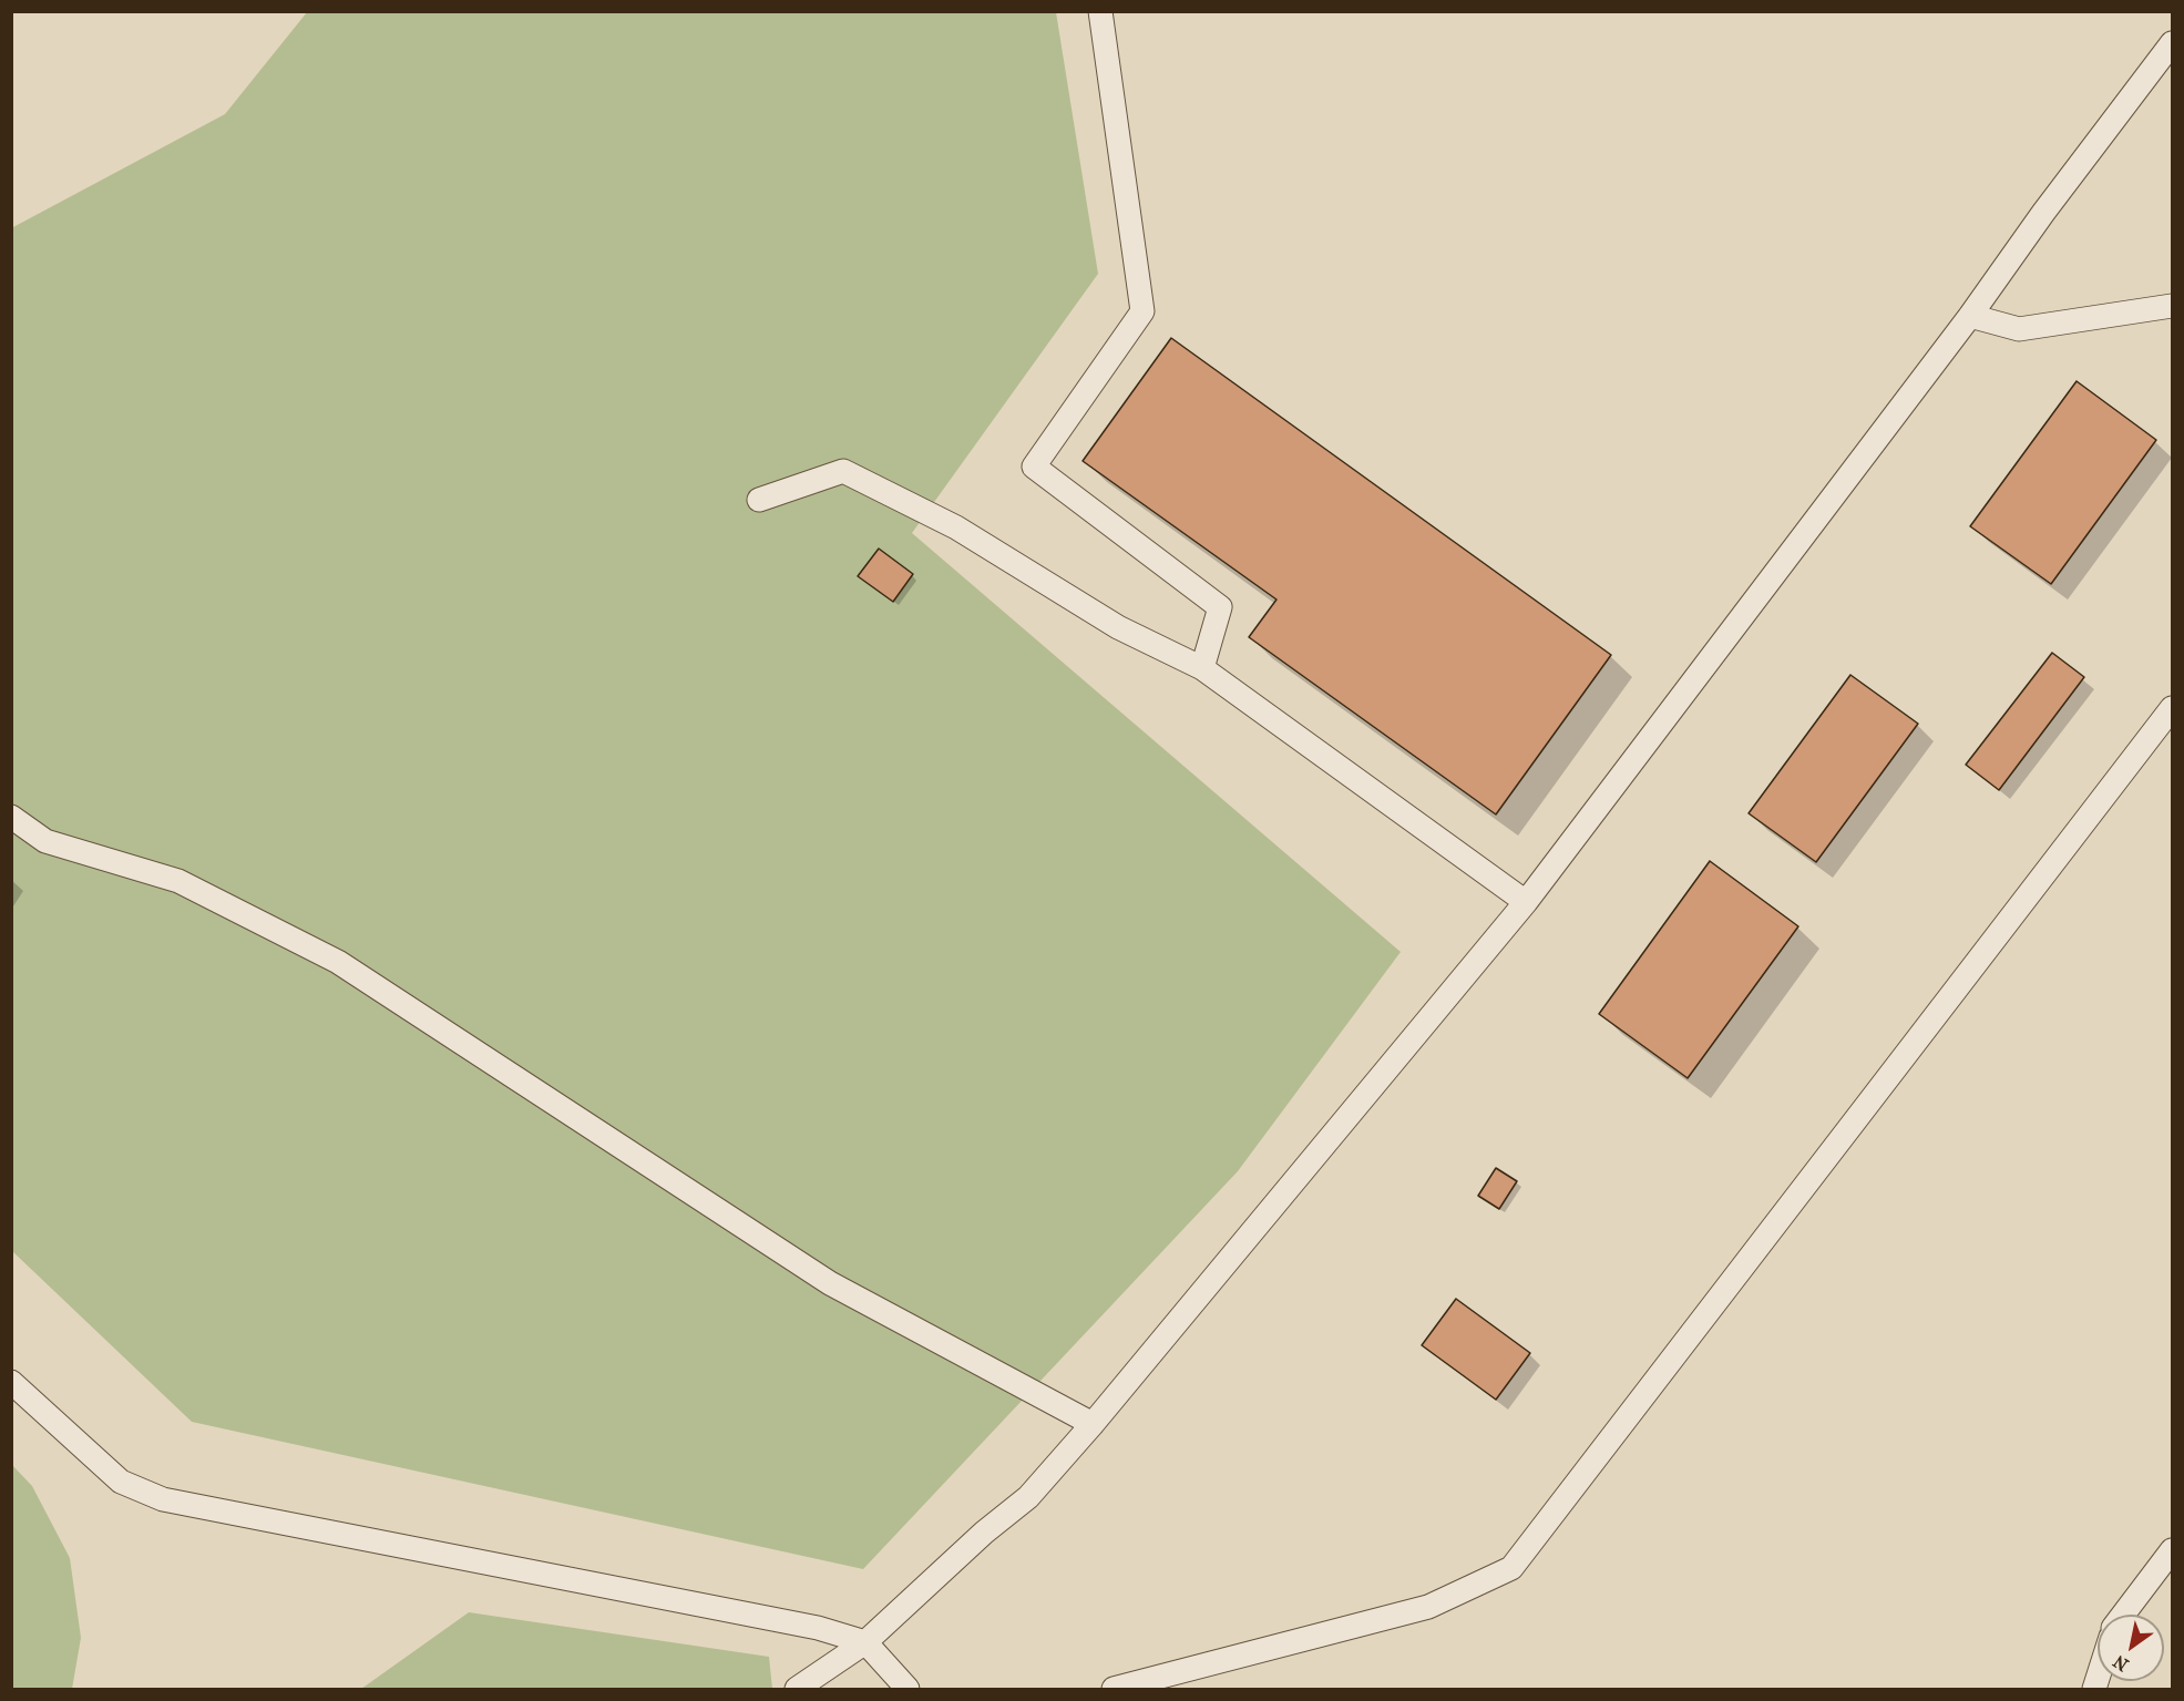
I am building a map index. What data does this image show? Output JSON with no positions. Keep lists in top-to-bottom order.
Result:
{
  "north": "bottom left"
}
